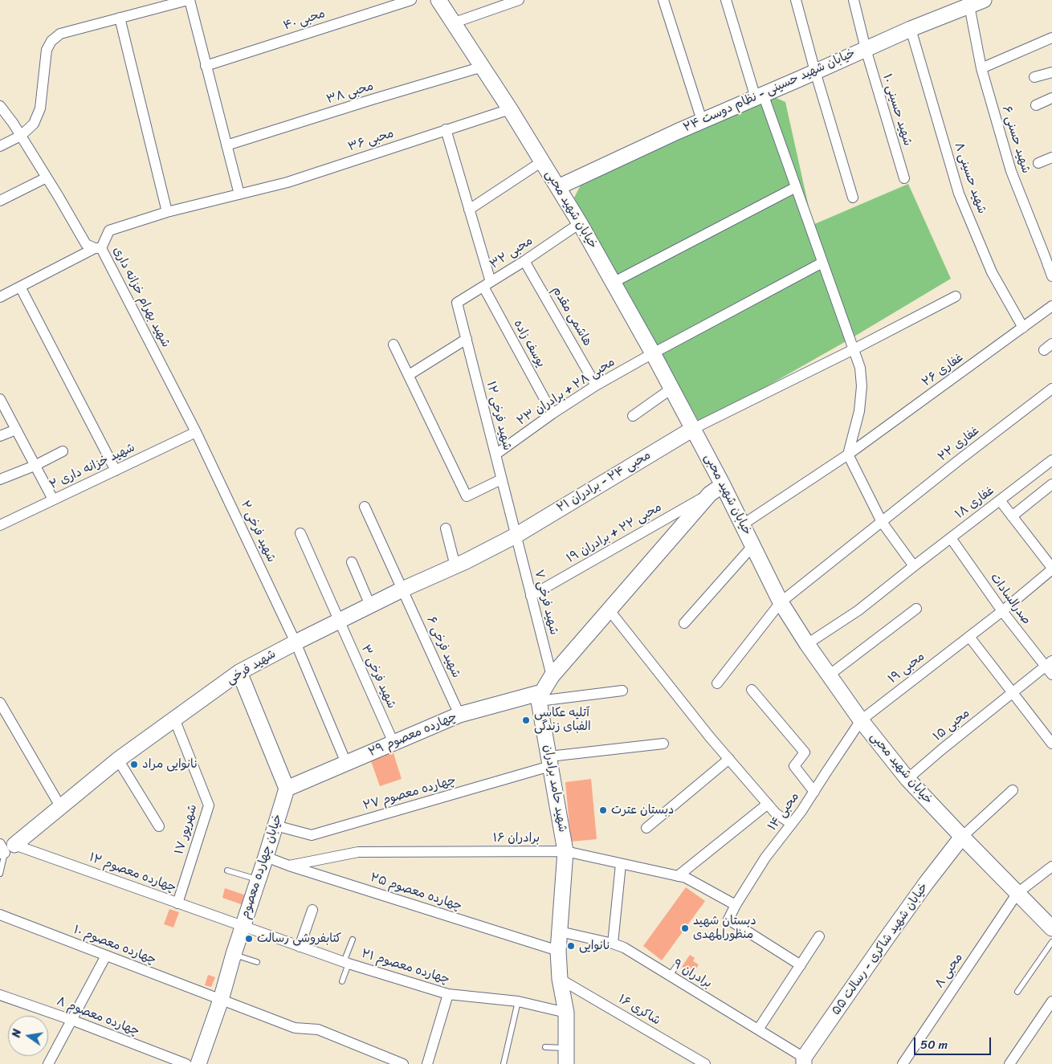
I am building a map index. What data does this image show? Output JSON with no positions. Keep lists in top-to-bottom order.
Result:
{
  "streets": {
    "street": [
      "محبی ۴۰",
      "خیابان شهید حسینی - نظام دوست ۲۴",
      "محبی ۳۸",
      "شهید حسینی ۱۰",
      "شهید حسنی ۶",
      "محبی ۳۶",
      "شهید حسینی ۸",
      "خیابان شهید محبی",
      "محبی ۳۲",
      "شهید بهرام خزانه داری",
      "هاشمی مقدم",
      "یوسف زاده",
      "غفاری ۲۶",
      "محبی ۲۸ + برادران ۲۳",
      "شهید فرخی ۱۲",
      "غفاری ۲۲",
      "شهید خزانه داری ۲",
      "محبی ۲۴ - برادران ۲۱",
      "غفاری ۱۸",
      "شهید فرخی ۲",
      "محبی ۲۲ + برادران ۱۹",
      "صدرالسادات",
      "شهید فرخی ۷",
      "شهید فرخی ۶",
      "شهید فرخی",
      "محبی ۱۹",
      "شهید فرخی ۳",
      "محبی ۱۵",
      "چهارده معصوم ۲۹",
      "شهید حامد برادران",
      "چهارده معصوم ۲۷",
      "محبی ۱۴",
      "۱۷ شهریور",
      "برادران ۱۶",
      "خیابان چهارده معصوم",
      "چهارده معصوم ۱۲",
      "چهارده معصوم ۲۵",
      "چهارده معصوم ۱۰",
      "خیابان شهید شاکری - رسالت ۵۵",
      "چهارده معصوم ۲۱",
      "محبی ۸",
      "برادران ۹",
      "شاکری ۱۶",
      "چهارده معصوم ۸"
    ]
  },
  "crossings": [
    ["خیابان شهید حسینی - نظام دوست ۲۴", "شهید حسینی ۱۰"],
    ["خیابان شهید حسینی - نظام دوست ۲۴", "شهید حسنی ۶"],
    ["خیابان شهید حسینی - نظام دوست ۲۴", "شهید حسینی ۸"],
    ["خیابان شهید حسینی - نظام دوست ۲۴", "خیابان شهید محبی"],
    ["محبی ۳۸", "خیابان شهید محبی"],
    ["محبی ۳۶", "خیابان شهید محبی"],
    ["محبی ۳۶", "شهید بهرام خزانه داری"],
    ["محبی ۳۶", "یوسف زاده"],
    ["شهید حسینی ۸", "غفاری ۲۶"],
    ["خیابان شهید محبی", "محبی ۳۲"],
    ["خیابان شهید محبی", "غفاری ۲۶"],
    ["خیابان شهید محبی", "محبی ۲۸ + برادران ۲۳"],
    ["خیابان شهید محبی", "غفاری ۲۲"],
    ["خیابان شهید محبی", "محبی ۲۴ - برادران ۲۱"],
    ["خیابان شهید محبی", "غفاری ۱۸"],
    ["خیابان شهید محبی", "محبی ۱۹"],
    ["خیابان شهید محبی", "محبی ۱۵"],
    ["خیابان شهید محبی", "محبی ۱۴"],
    ["خیابان شهید محبی", "خیابان شهید شاکری - رسالت ۵۵"],
    ["خیابان شهید محبی", "محبی ۸"],
    ["محبی ۳۲", "هاشمی مقدم"],
    ["محبی ۳۲", "یوسف زاده"],
    ["محبی ۳۲", "شهید فرخی ۱۲"],
    ["شهید بهرام خزانه داری", "شهید خزانه داری ۲"],
    ["شهید بهرام خزانه داری", "شهید فرخی ۲"],
    ["هاشمی مقدم", "محبی ۲۸ + برادران ۲۳"],
    ["یوسف زاده", "محبی ۲۸ + برادران ۲۳"],
    ["محبی ۲۸ + برادران ۲۳", "شهید فرخی ۱۲"],
    ["شهید فرخی ۱۲", "محبی ۲۴ - برادران ۲۱"],
    ["شهید فرخی ۱۲", "شهید فرخی ۷"],
    ["شهید فرخی ۱۲", "شهید فرخی"],
    ["شهید خزانه داری ۲", "شهید فرخی ۲"],
    ["محبی ۲۴ - برادران ۲۱", "شهید فرخی ۷"],
    ["محبی ۲۴ - برادران ۲۱", "شهید فرخی"],
    ["غفاری ۱۸", "صدرالسادات"],
    ["شهید فرخی ۲", "شهید فرخی"],
    ["شهید فرخی ۲", "چهارده معصوم ۲۹"],
    ["محبی ۲۲ + برادران ۱۹", "شهید فرخی ۷"],
    ["صدرالسادات", "محبی ۱۹"],
    ["صدرالسادات", "محبی ۱۵"],
    ["شهید فرخی ۷", "شهید فرخی"],
    ["شهید فرخی ۶", "شهید فرخی"],
    ["شهید فرخی ۶", "چهارده معصوم ۲۹"],
    ["شهید فرخی", "شهید فرخی ۳"],
    ["شهید فرخی", "۱۷ شهریور"],
    ["شهید فرخی", "چهارده معصوم ۱۲"],
    ["محبی ۱۹", "محبی ۱۴"],
    ["شهید فرخی ۳", "چهارده معصوم ۲۹"],
    ["چهارده معصوم ۲۹", "شهید حامد برادران"],
    ["چهارده معصوم ۲۹", "خیابان چهارده معصوم"],
    ["شهید حامد برادران", "چهارده معصوم ۲۷"],
    ["شهید حامد برادران", "برادران ۱۶"],
    ["شهید حامد برادران", "چهارده معصوم ۲۵"],
    ["شهید حامد برادران", "چهارده معصوم ۲۱"],
    ["شهید حامد برادران", "برادران ۹"],
    ["شهید حامد برادران", "شاکری ۱۶"],
    ["چهارده معصوم ۲۷", "خیابان چهارده معصوم"],
    ["محبی ۱۴", "برادران ۱۶"],
    ["۱۷ شهریور", "چهارده معصوم ۱۲"],
    ["برادران ۱۶", "چهارده معصوم ۲۵"],
    ["خیابان چهارده معصوم", "چهارده معصوم ۱۲"],
    ["خیابان چهارده معصوم", "چهارده معصوم ۲۵"],
    ["خیابان چهارده معصوم", "چهارده معصوم ۱۰"],
    ["خیابان چهارده معصوم", "چهارده معصوم ۲۱"],
    ["چهارده معصوم ۱۲", "چهارده معصوم ۲۱"],
    ["خیابان شهید شاکری - رسالت ۵۵", "برادران ۹"]
  ],
  "places": [
    "آتلیه عکاسی الفبای زندگی",
    "نانوایی مراد",
    "دبستان عترت",
    "دبستان شهید منظورالمهدی",
    "کتابفروشی رسالت",
    "نانوایی"
  ],
  "scale_bar": "50 m",
  "north": "left"
}
